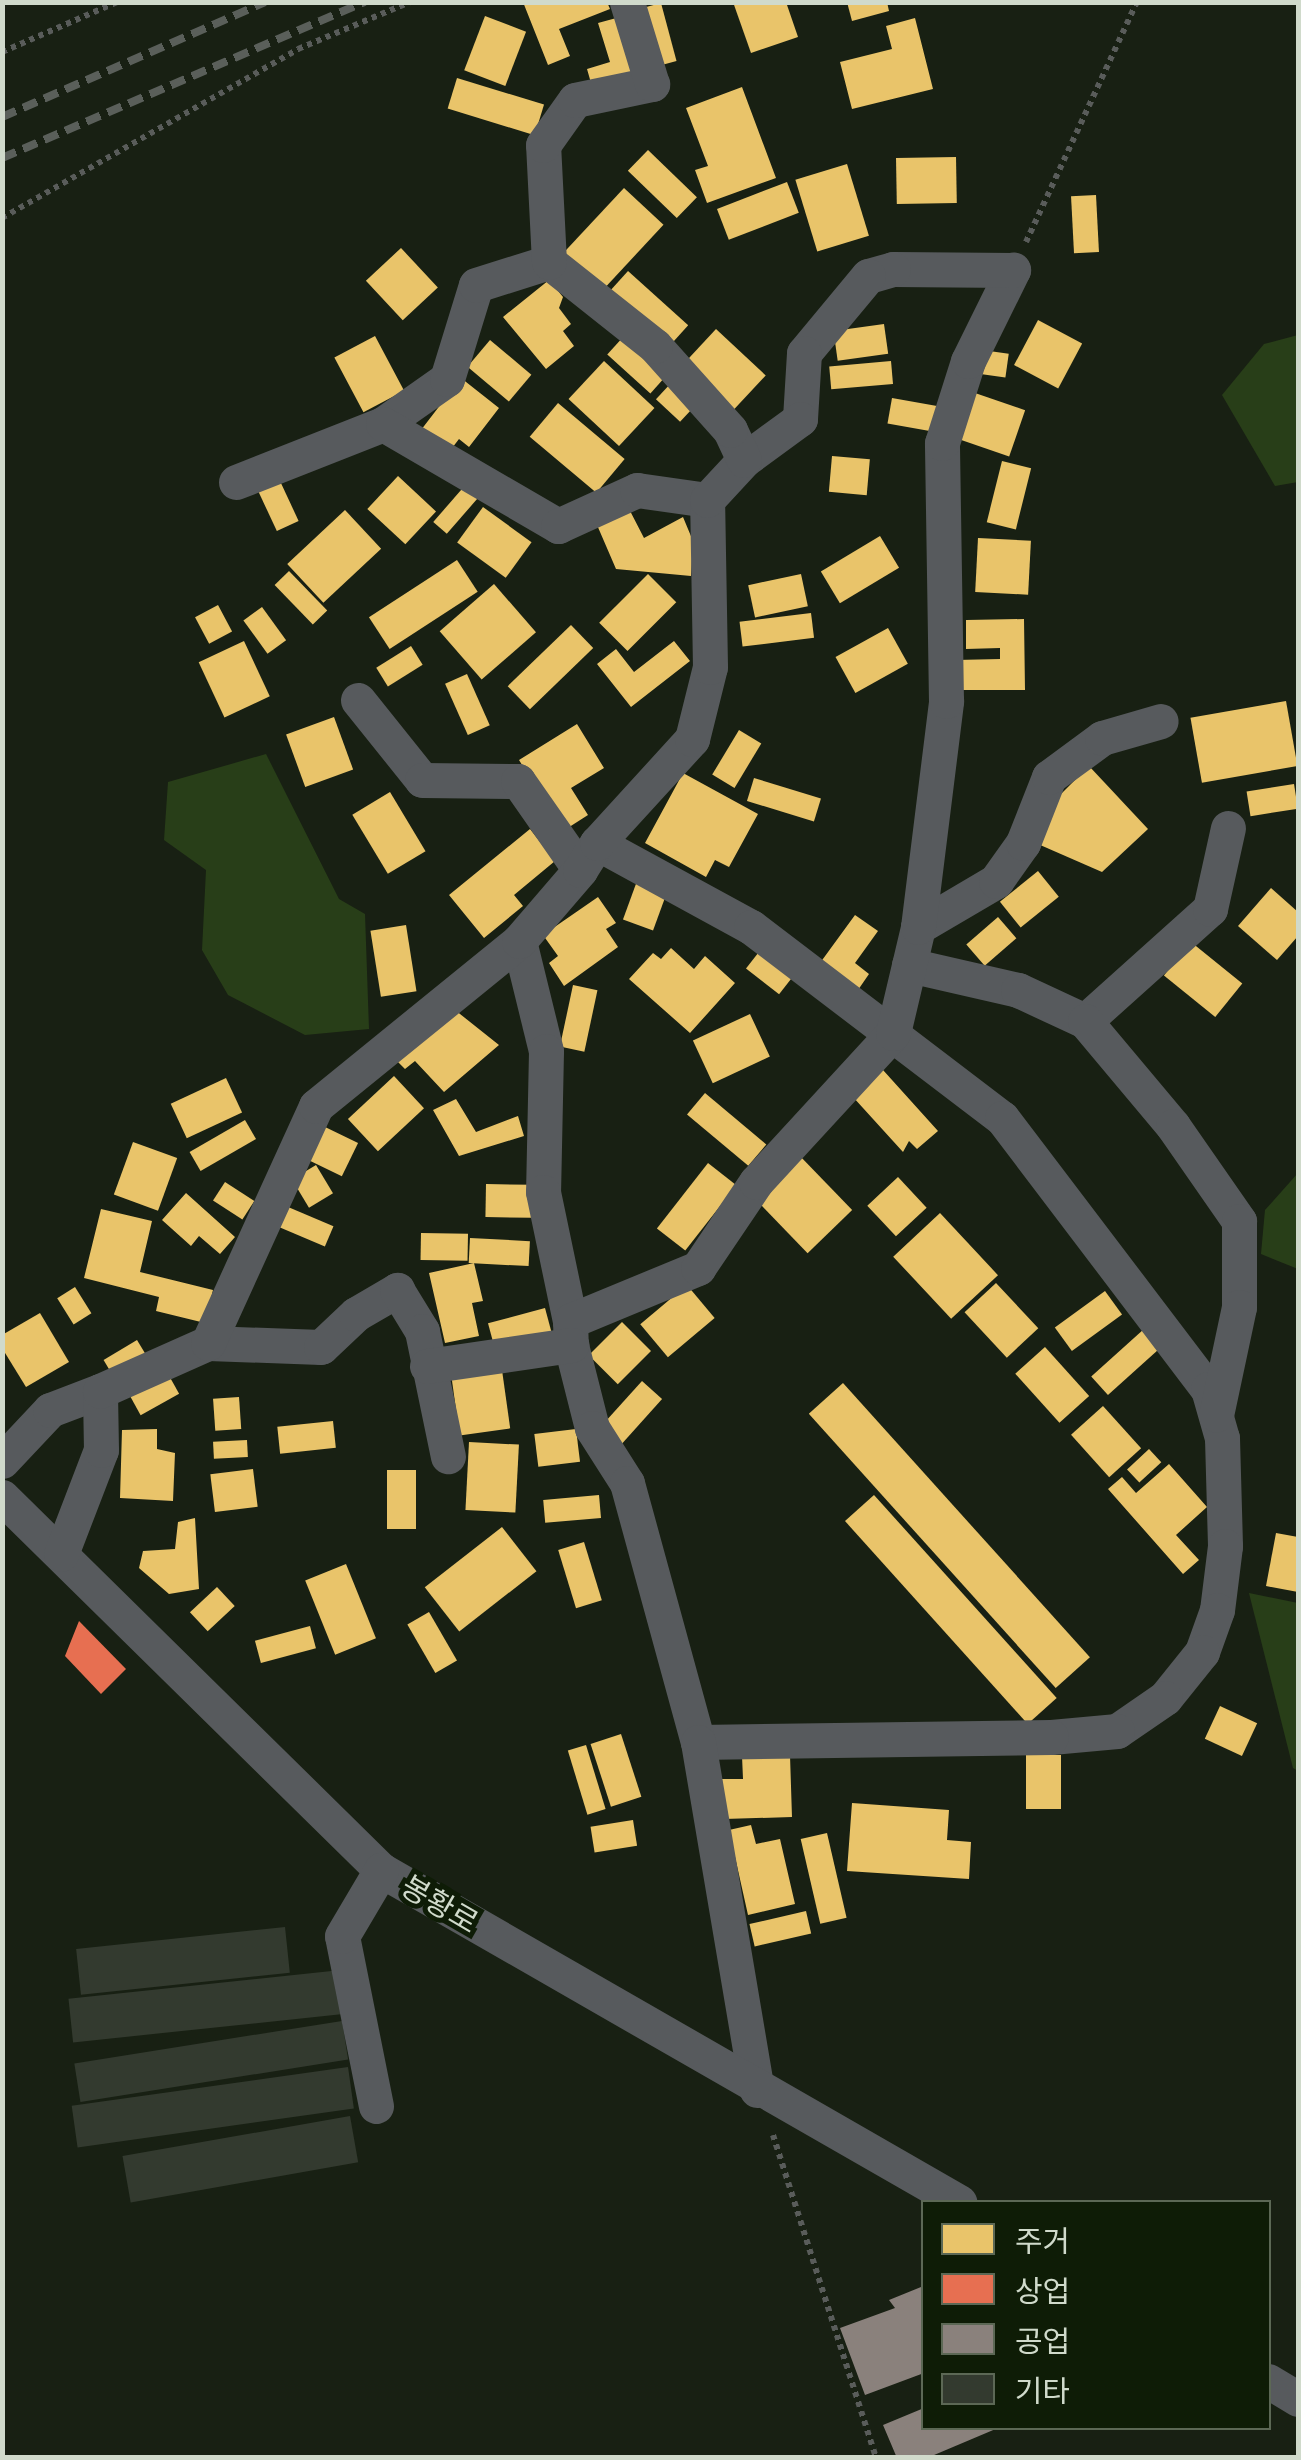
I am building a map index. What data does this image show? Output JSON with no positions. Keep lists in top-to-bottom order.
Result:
{
  "streets": {
    "street": ["봉황로"]
  },
  "legend": [
    "주거",
    "상업",
    "공업",
    "기타"
  ]
}
